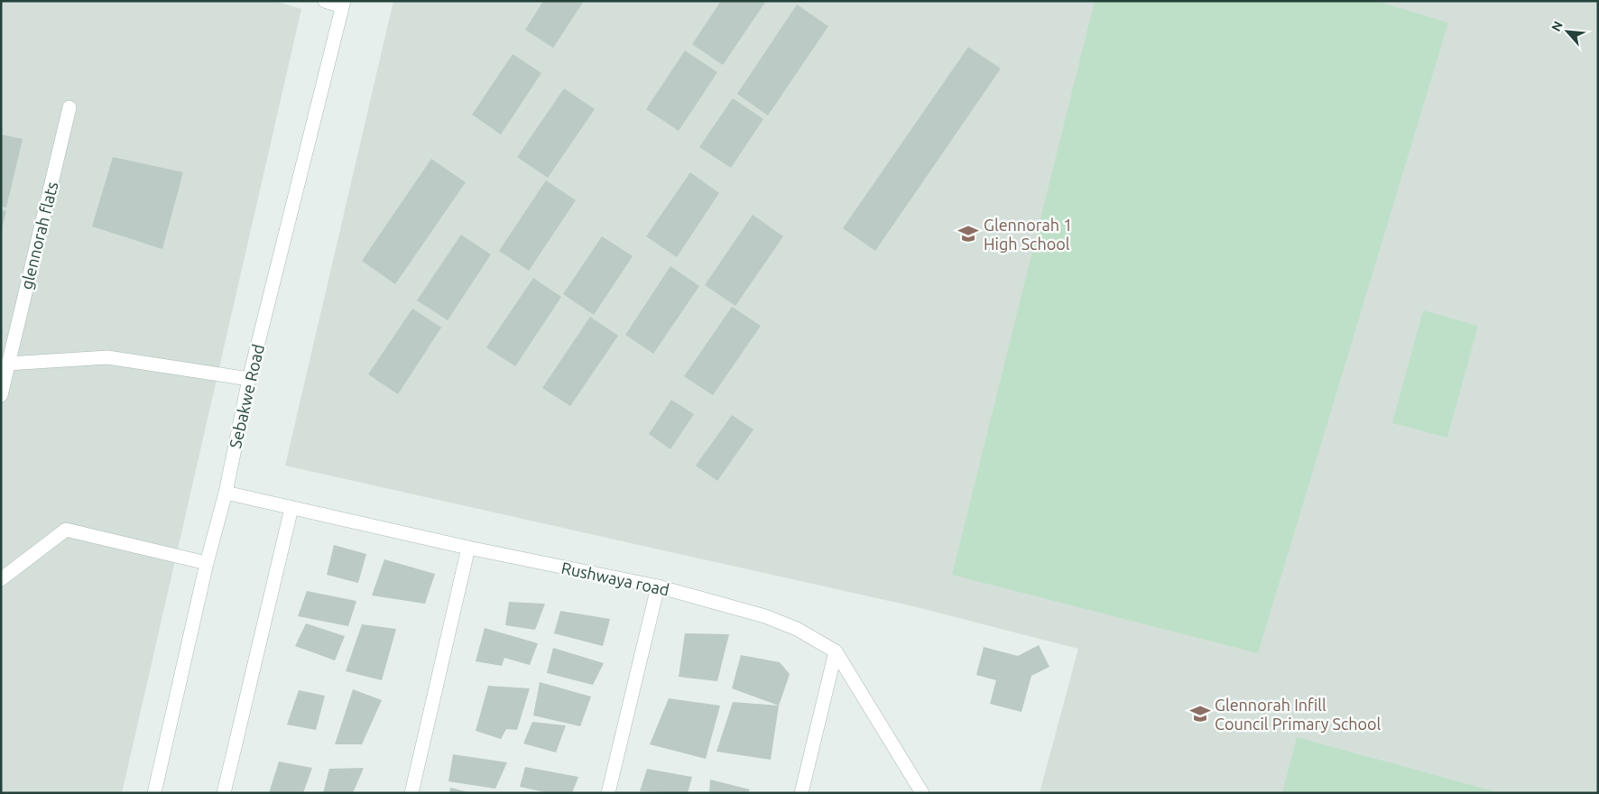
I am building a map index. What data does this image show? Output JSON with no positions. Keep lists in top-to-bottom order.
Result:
{
  "streets": {
    "street": ["glennorah flats", "Sebakwe Road", "Rushwaya road"]
  },
  "crossings": [
    ["Sebakwe Road", "Rushwaya road"]
  ],
  "places": {
    "school or university": ["Glennorah 1 High School", "Glennorah Infill Council Primary School"]
  },
  "north": "top left"
}
